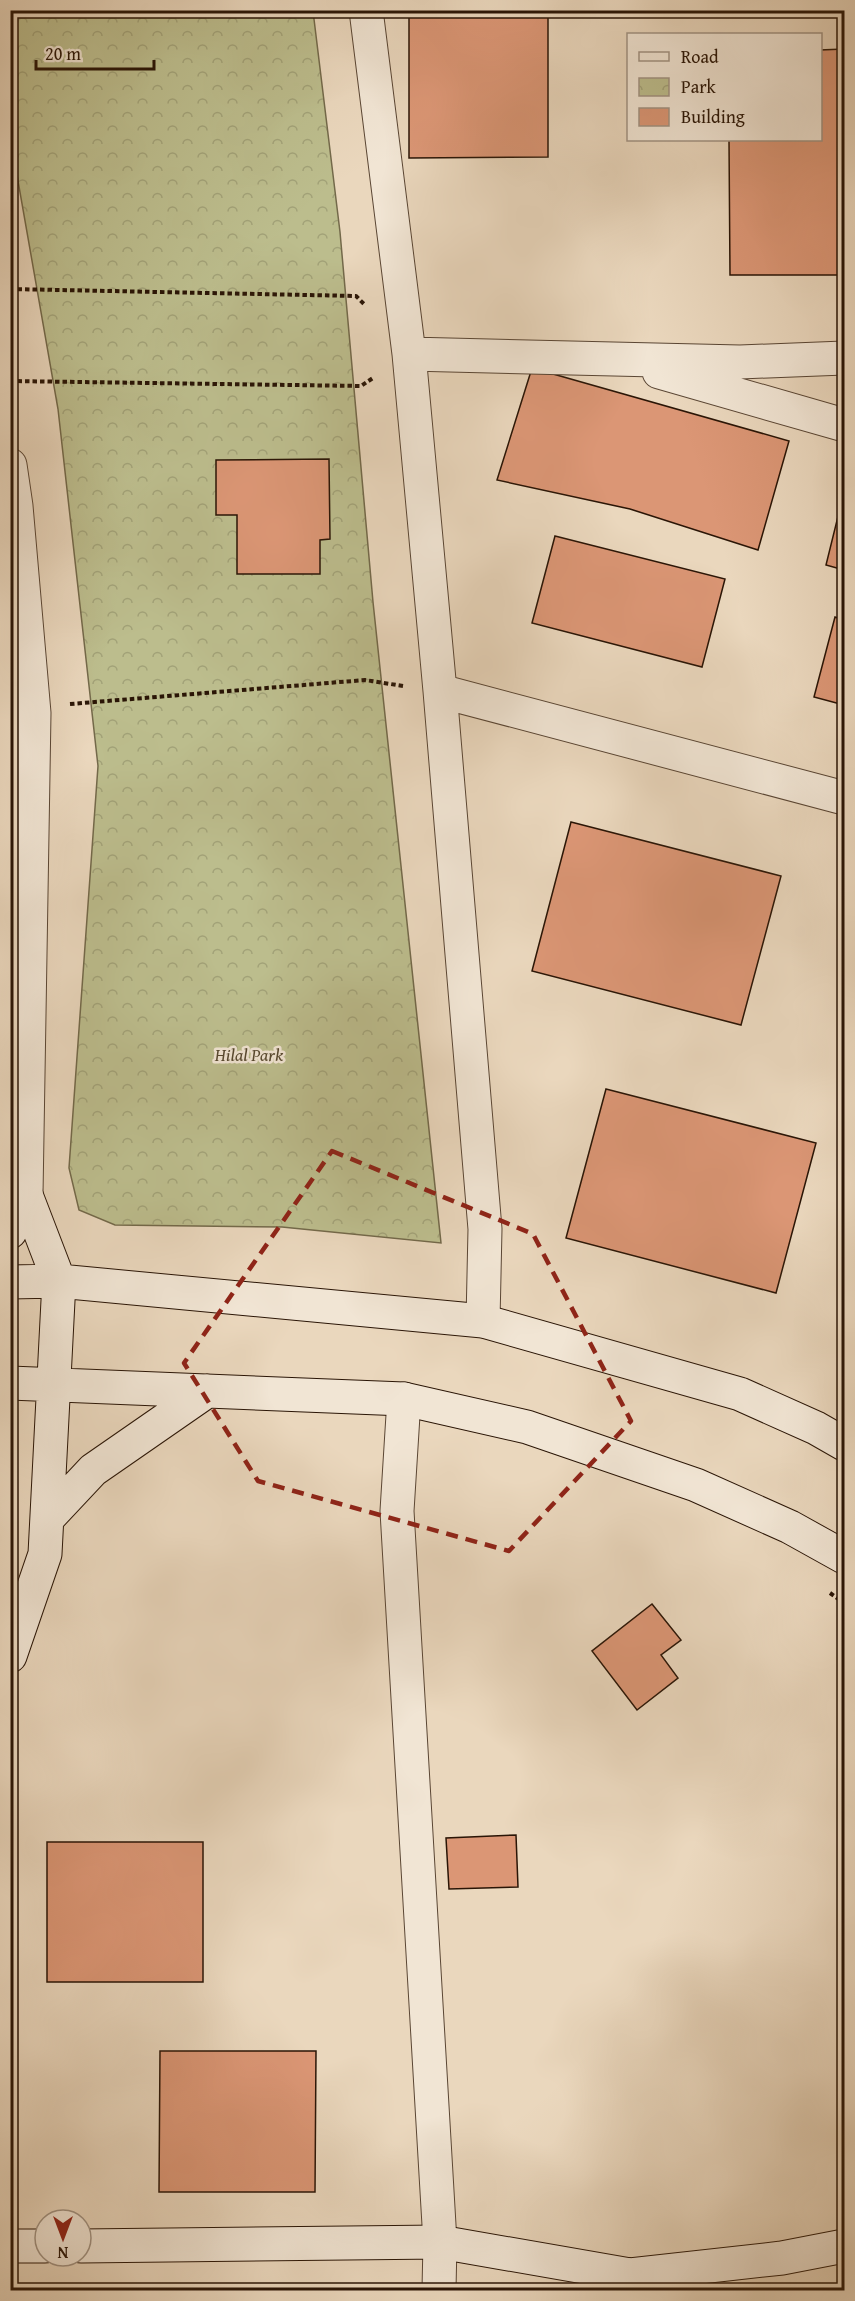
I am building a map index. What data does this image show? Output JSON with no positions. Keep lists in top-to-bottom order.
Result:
{
  "parks": ["Hilal Park"],
  "legend": ["Road", "Park", "Building"],
  "scale_bar": "20 m",
  "north": "bottom"
}
